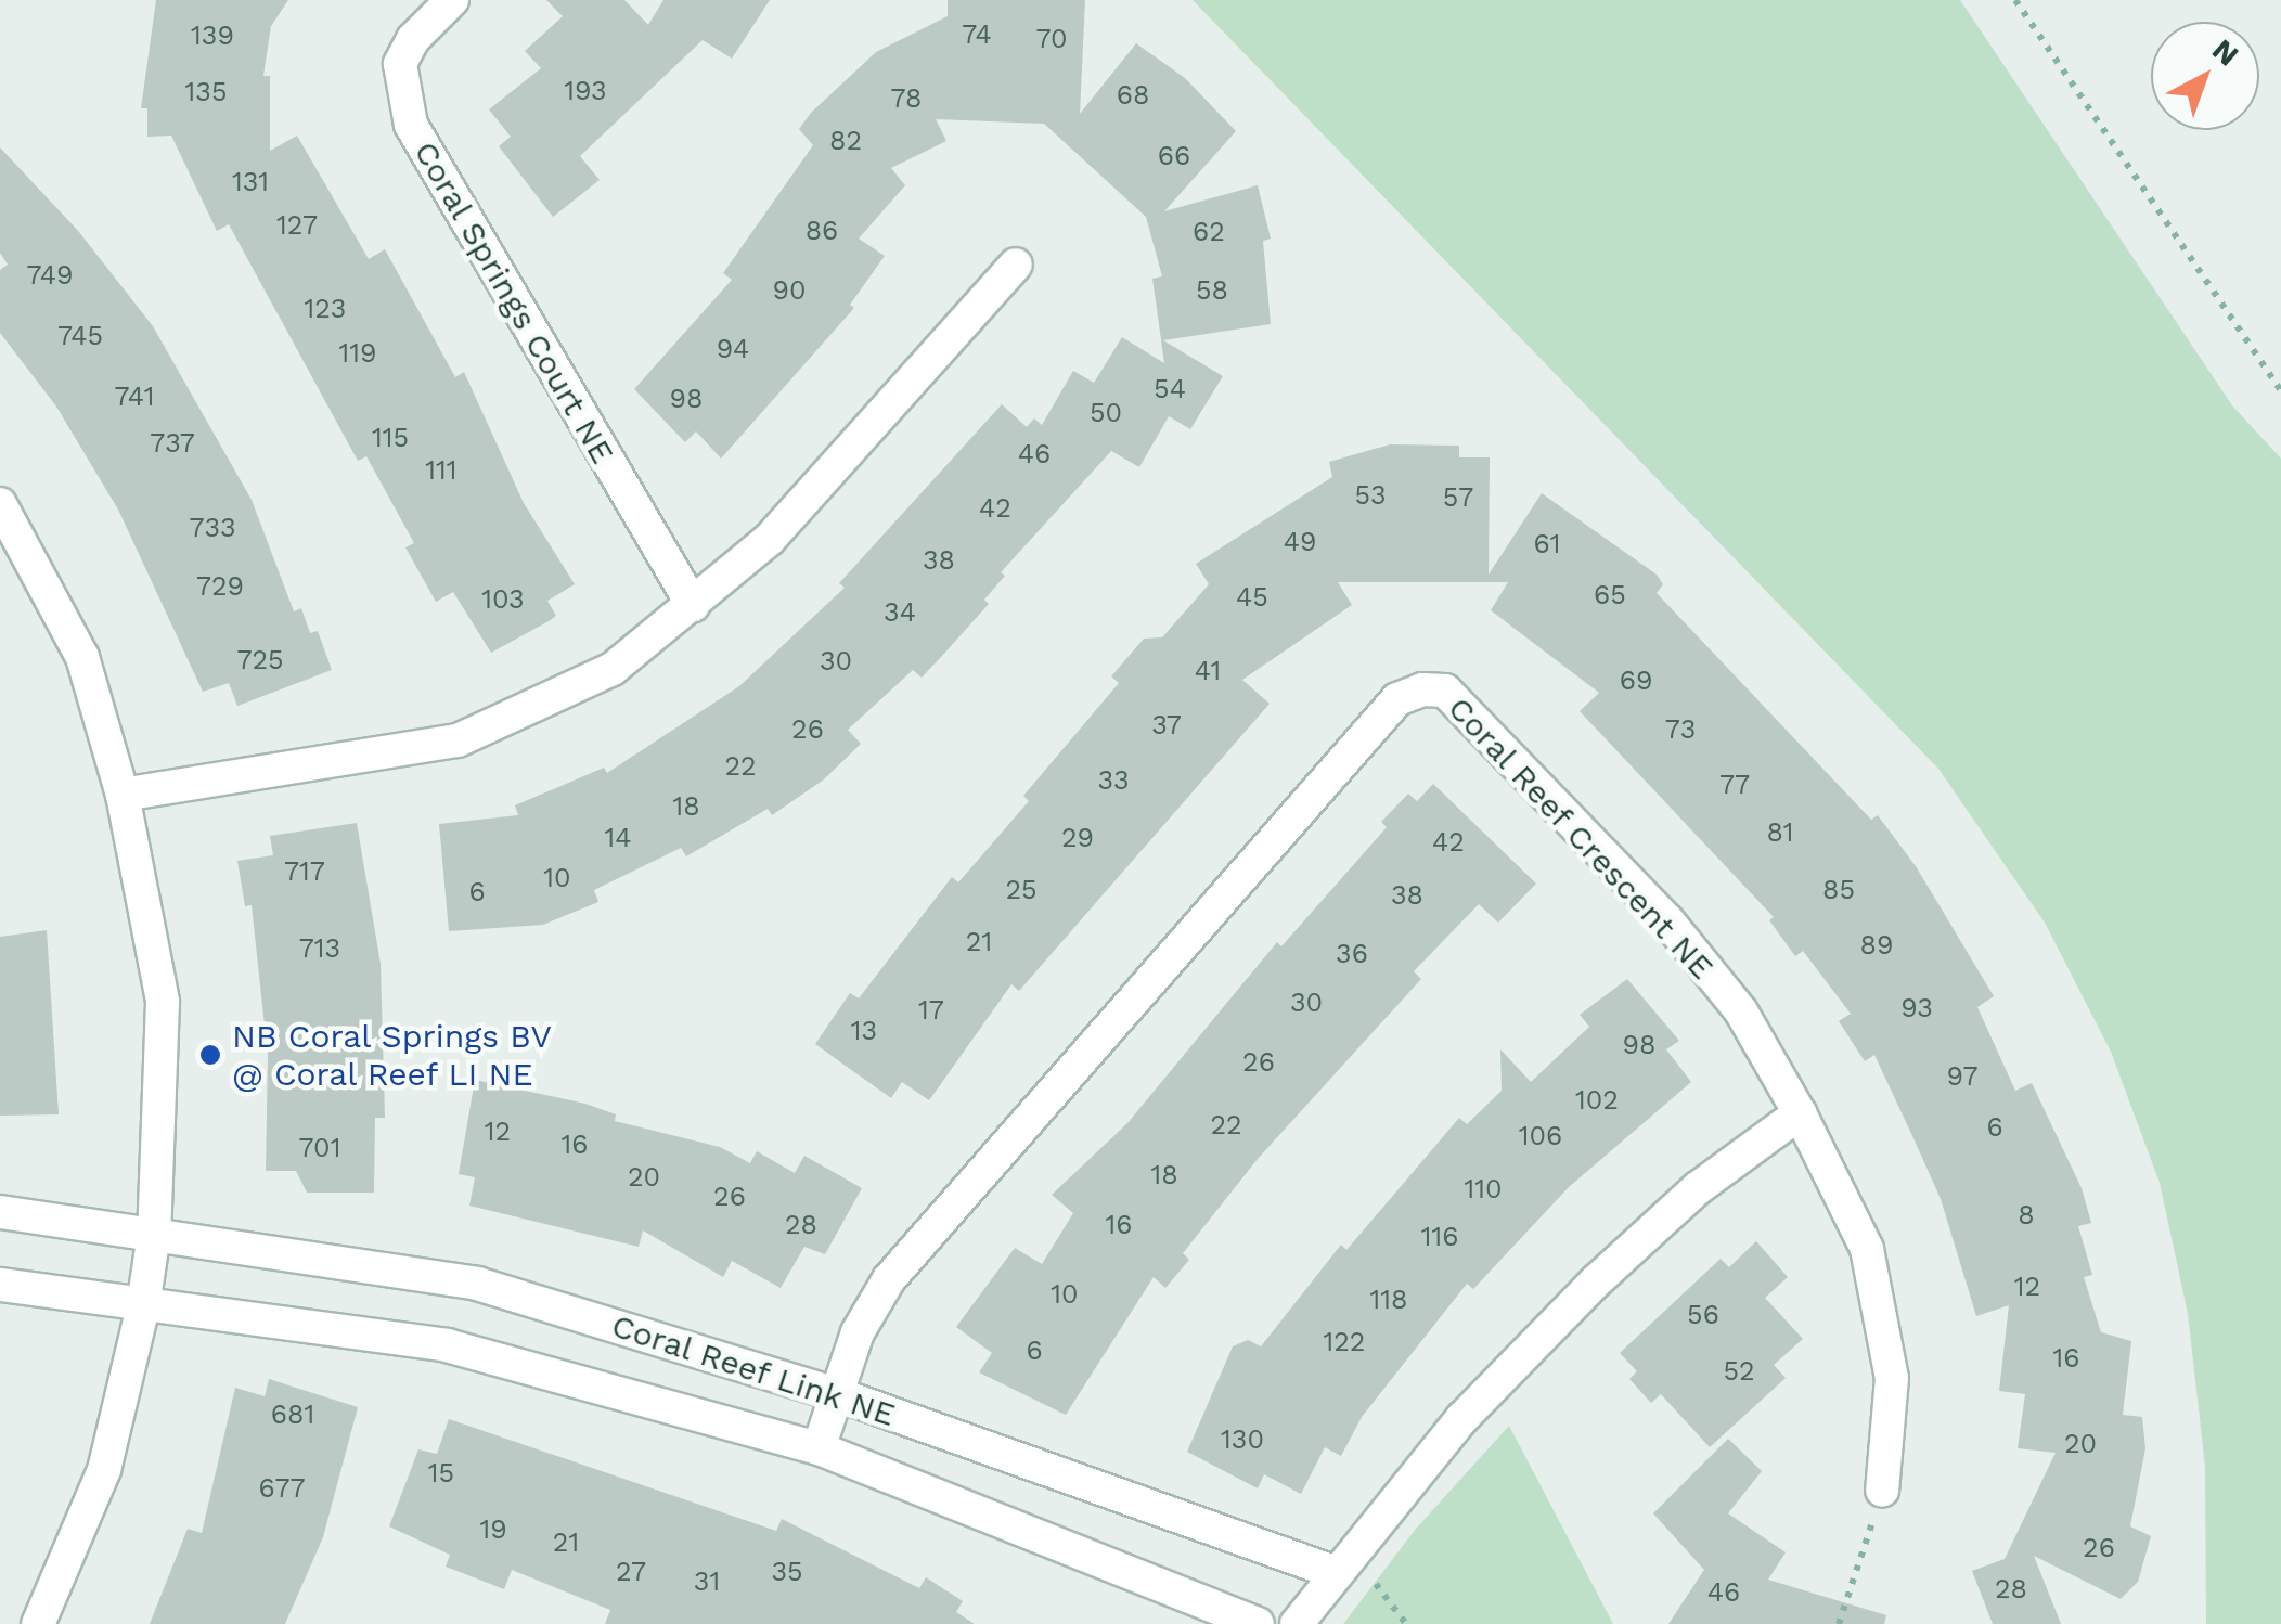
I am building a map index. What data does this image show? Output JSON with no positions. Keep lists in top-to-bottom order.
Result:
{
  "streets": {
    "street": ["Coral Springs Court NE", "Coral Reef Crescent NE", "Coral Reef Link NE"]
  },
  "crossings": [
    ["Coral Reef Crescent NE", "Coral Reef Link NE"]
  ],
  "places": ["NB Coral Springs BV @ Coral Reef LI NE"],
  "house_numbers": [
    "74",
    "139",
    "70",
    "193",
    "135",
    "68",
    "78",
    "82",
    "66",
    "131",
    "127",
    "86",
    "62",
    "749",
    "90",
    "58",
    "123",
    "745",
    "94",
    "119",
    "54",
    "741",
    "98",
    "50",
    "115",
    "737",
    "46",
    "111",
    "53",
    "57",
    "42",
    "733",
    "49",
    "61",
    "38",
    "729",
    "65",
    "45",
    "103",
    "34",
    "725",
    "30",
    "41",
    "69",
    "37",
    "26",
    "73",
    "22",
    "33",
    "77",
    "18",
    "81",
    "14",
    "29",
    "42",
    "717",
    "10",
    "25",
    "85",
    "6",
    "38",
    "21",
    "89",
    "713",
    "36",
    "30",
    "93",
    "17",
    "13",
    "98",
    "26",
    "97",
    "102",
    "22",
    "6",
    "12",
    "106",
    "16",
    "701",
    "18",
    "20",
    "110",
    "26",
    "8",
    "28",
    "16",
    "116",
    "12",
    "10",
    "118",
    "56",
    "122",
    "6",
    "16",
    "52",
    "681",
    "130",
    "20",
    "15",
    "677",
    "19",
    "21",
    "26",
    "27",
    "35",
    "31",
    "28",
    "46"
  ],
  "north": "top right"
}
